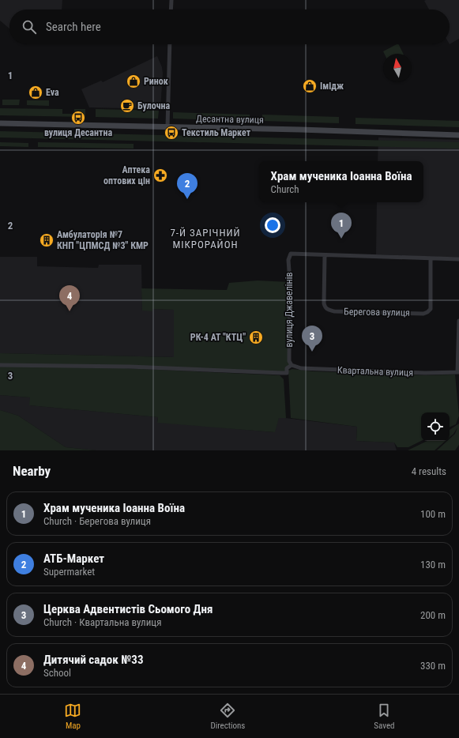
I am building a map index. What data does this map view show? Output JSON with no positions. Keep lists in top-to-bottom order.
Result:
{
  "streets": {
    "main road": ["Десантна вулиця"],
    "street": ["вулиця Джавелінів", "Берегова вулиця", "Квартальна вулиця"]
  },
  "crossings": [
    ["вулиця Джавелінів", "Берегова вулиця"],
    ["вулиця Джавелінів", "Квартальна вулиця"]
  ],
  "districts": ["7-Й ЗАРІЧНИЙ МІКРОРАЙОН"],
  "places": {
    "shop": ["Ринок", "Імідж", "Eva"],
    "cafe": ["Булочна"],
    "bus stop": ["вулиця Десантна", "Текстиль Маркет"],
    "pharmacy": ["Аптека оптових цін"],
    "building": ["Амбулаторія №7 КНП \"ЦПМСД №3\" КМР", "РК-4 АТ \"КТЦ\""]
  },
  "north": "top",
  "page": {
    "search": "Search here",
    "popup": ["Храм мученика Іоанна Воїна", "Church"],
    "pins": [
      "2",
      "1",
      "4",
      "3"
    ],
    "heading": ["Nearby", "4 results"],
    "list": [
      {
        "mark": "1",
        "name": "Храм мученика Іоанна Воїна",
        "note": "Church · Берегова вулиця",
        "value": "100 m"
      },
      {
        "mark": "2",
        "name": "АТБ-Маркет",
        "note": "Supermarket",
        "value": "130 m"
      },
      {
        "mark": "3",
        "name": "Церква Адвентистів Сьомого Дня",
        "note": "Church · Квартальна вулиця",
        "value": "200 m"
      },
      {
        "mark": "4",
        "name": "Дитячий садок №33",
        "note": "School",
        "value": "330 m"
      }
    ],
    "nav": ["Map", "Directions", "Saved"]
  },
  "grid": {
    "rows": ["1", "2", "3"]
  }
}
